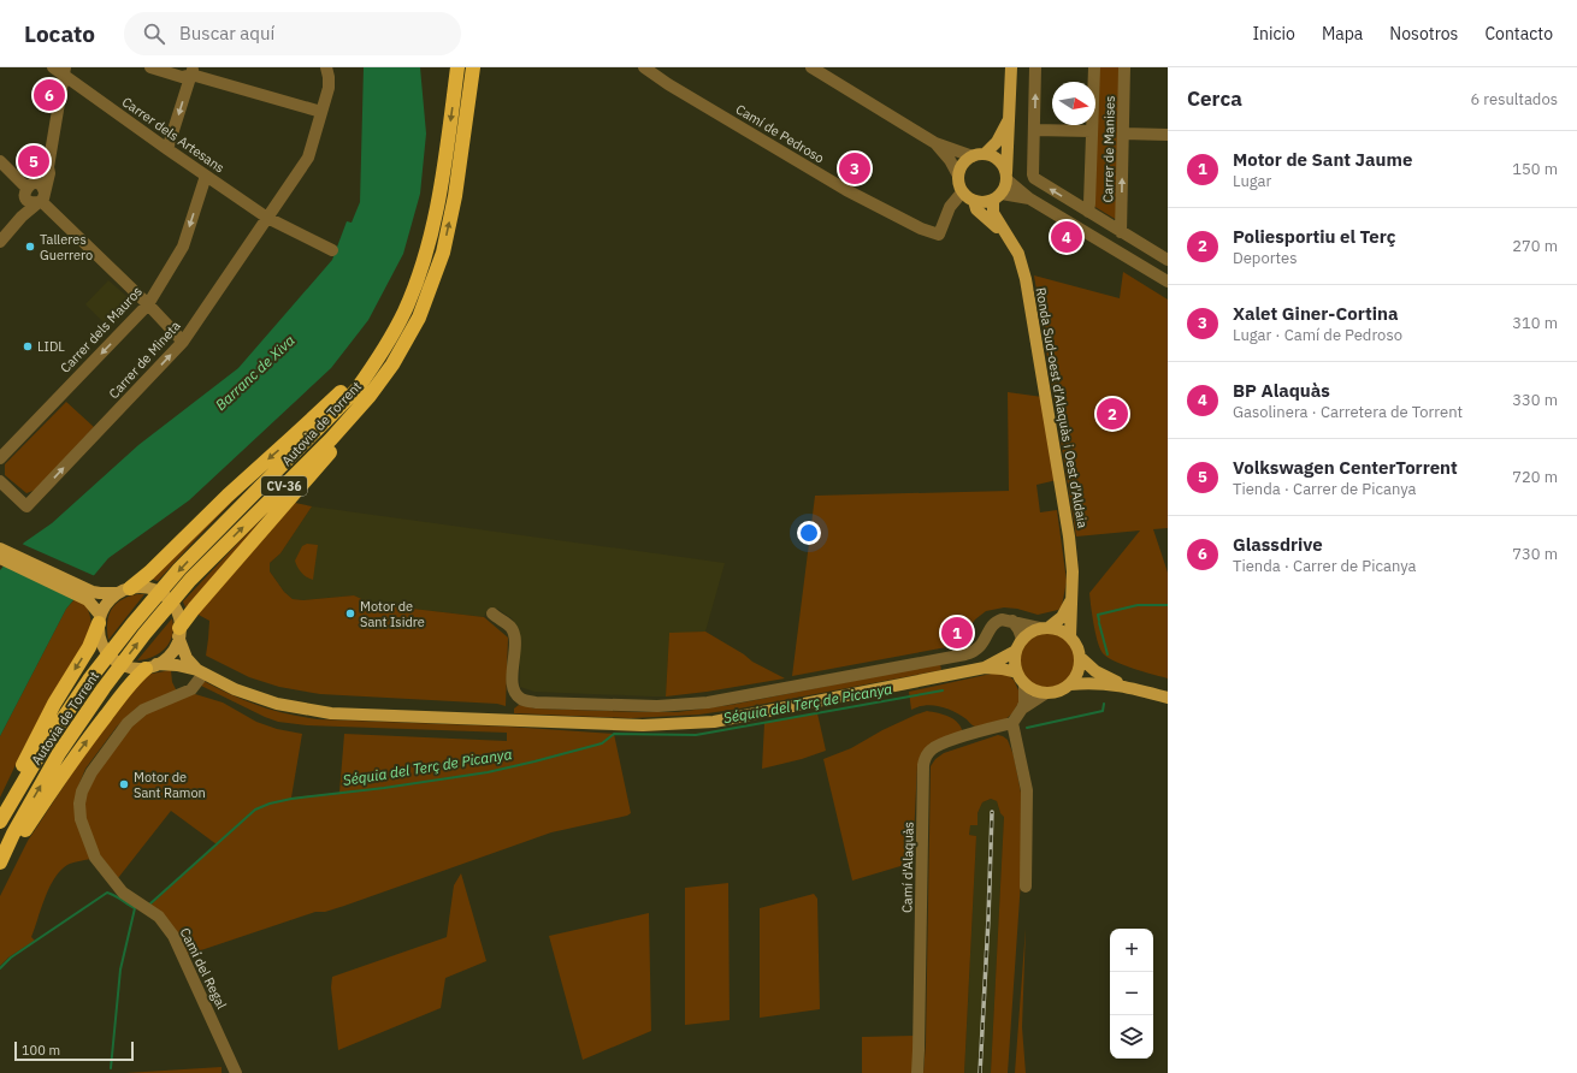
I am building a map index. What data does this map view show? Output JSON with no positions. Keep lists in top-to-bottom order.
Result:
{
  "streets": {
    "highway": ["Autovia de Torrent", "CV-36"],
    "main road": ["Ronda Sud-oest d'Alaquàs i Oest d'Aldaia"],
    "street": [
      "Camí de Pedroso",
      "Carrer dels Artesans",
      "Carrer de Manises",
      "Carrer dels Mauros",
      "Carrer de Mineta",
      "Camí d'Alaquàs",
      "Camí del Regal"
    ]
  },
  "crossings": [
    ["Camí de Pedroso", "Ronda Sud-oest d'Alaquàs i Oest d'Aldaia"],
    ["Carrer dels Artesans", "Carrer dels Mauros"],
    ["Carrer dels Artesans", "Carrer de Mineta"]
  ],
  "one_way": ["Carrer dels Mauros", "Carrer de Mineta"],
  "water": ["Barranc de Xiva", "Séquia del Terç de Picanya"],
  "places": [
    "Talleres Guerrero",
    "LIDL",
    "Motor de Sant Isidre",
    "Motor de Sant Ramon"
  ],
  "scale_bar": "100 m",
  "north": "right",
  "page": {
    "header": "Locato",
    "search": "Buscar aquí",
    "nav": [
      "Inicio",
      "Mapa",
      "Nosotros",
      "Contacto"
    ],
    "heading": ["Cerca", "6 resultados"],
    "pins": [
      "6",
      "5",
      "3",
      "4",
      "2",
      "1"
    ],
    "list": [
      {
        "mark": "1",
        "name": "Motor de Sant Jaume",
        "note": "Lugar",
        "value": "150 m"
      },
      {
        "mark": "2",
        "name": "Poliesportiu el Terç",
        "note": "Deportes",
        "value": "270 m"
      },
      {
        "mark": "3",
        "name": "Xalet Giner-Cortina",
        "note": "Lugar · Camí de Pedroso",
        "value": "310 m"
      },
      {
        "mark": "4",
        "name": "BP Alaquàs",
        "note": "Gasolinera · Carretera de Torrent",
        "value": "330 m"
      },
      {
        "mark": "5",
        "name": "Volkswagen CenterTorrent",
        "note": "Tienda · Carrer de Picanya",
        "value": "720 m"
      },
      {
        "mark": "6",
        "name": "Glassdrive",
        "note": "Tienda · Carrer de Picanya",
        "value": "730 m"
      }
    ],
    "map_buttons": ["+", "−"],
    "scale": "100 m"
  }
}
